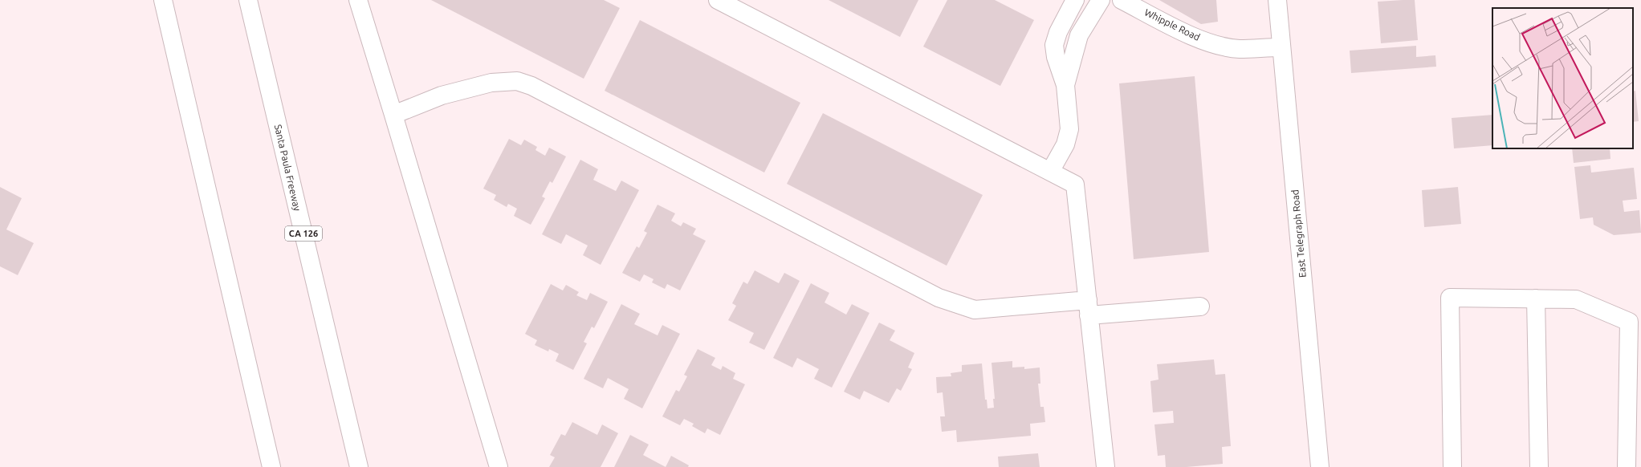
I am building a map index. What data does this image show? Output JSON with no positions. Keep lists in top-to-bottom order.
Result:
{
  "streets": {
    "main road": [
      "Whipple Road",
      "Santa Paula Freeway",
      "CA 126",
      "East Telegraph Road"
    ]
  },
  "crossings": [
    ["Whipple Road", "East Telegraph Road"]
  ]
}
